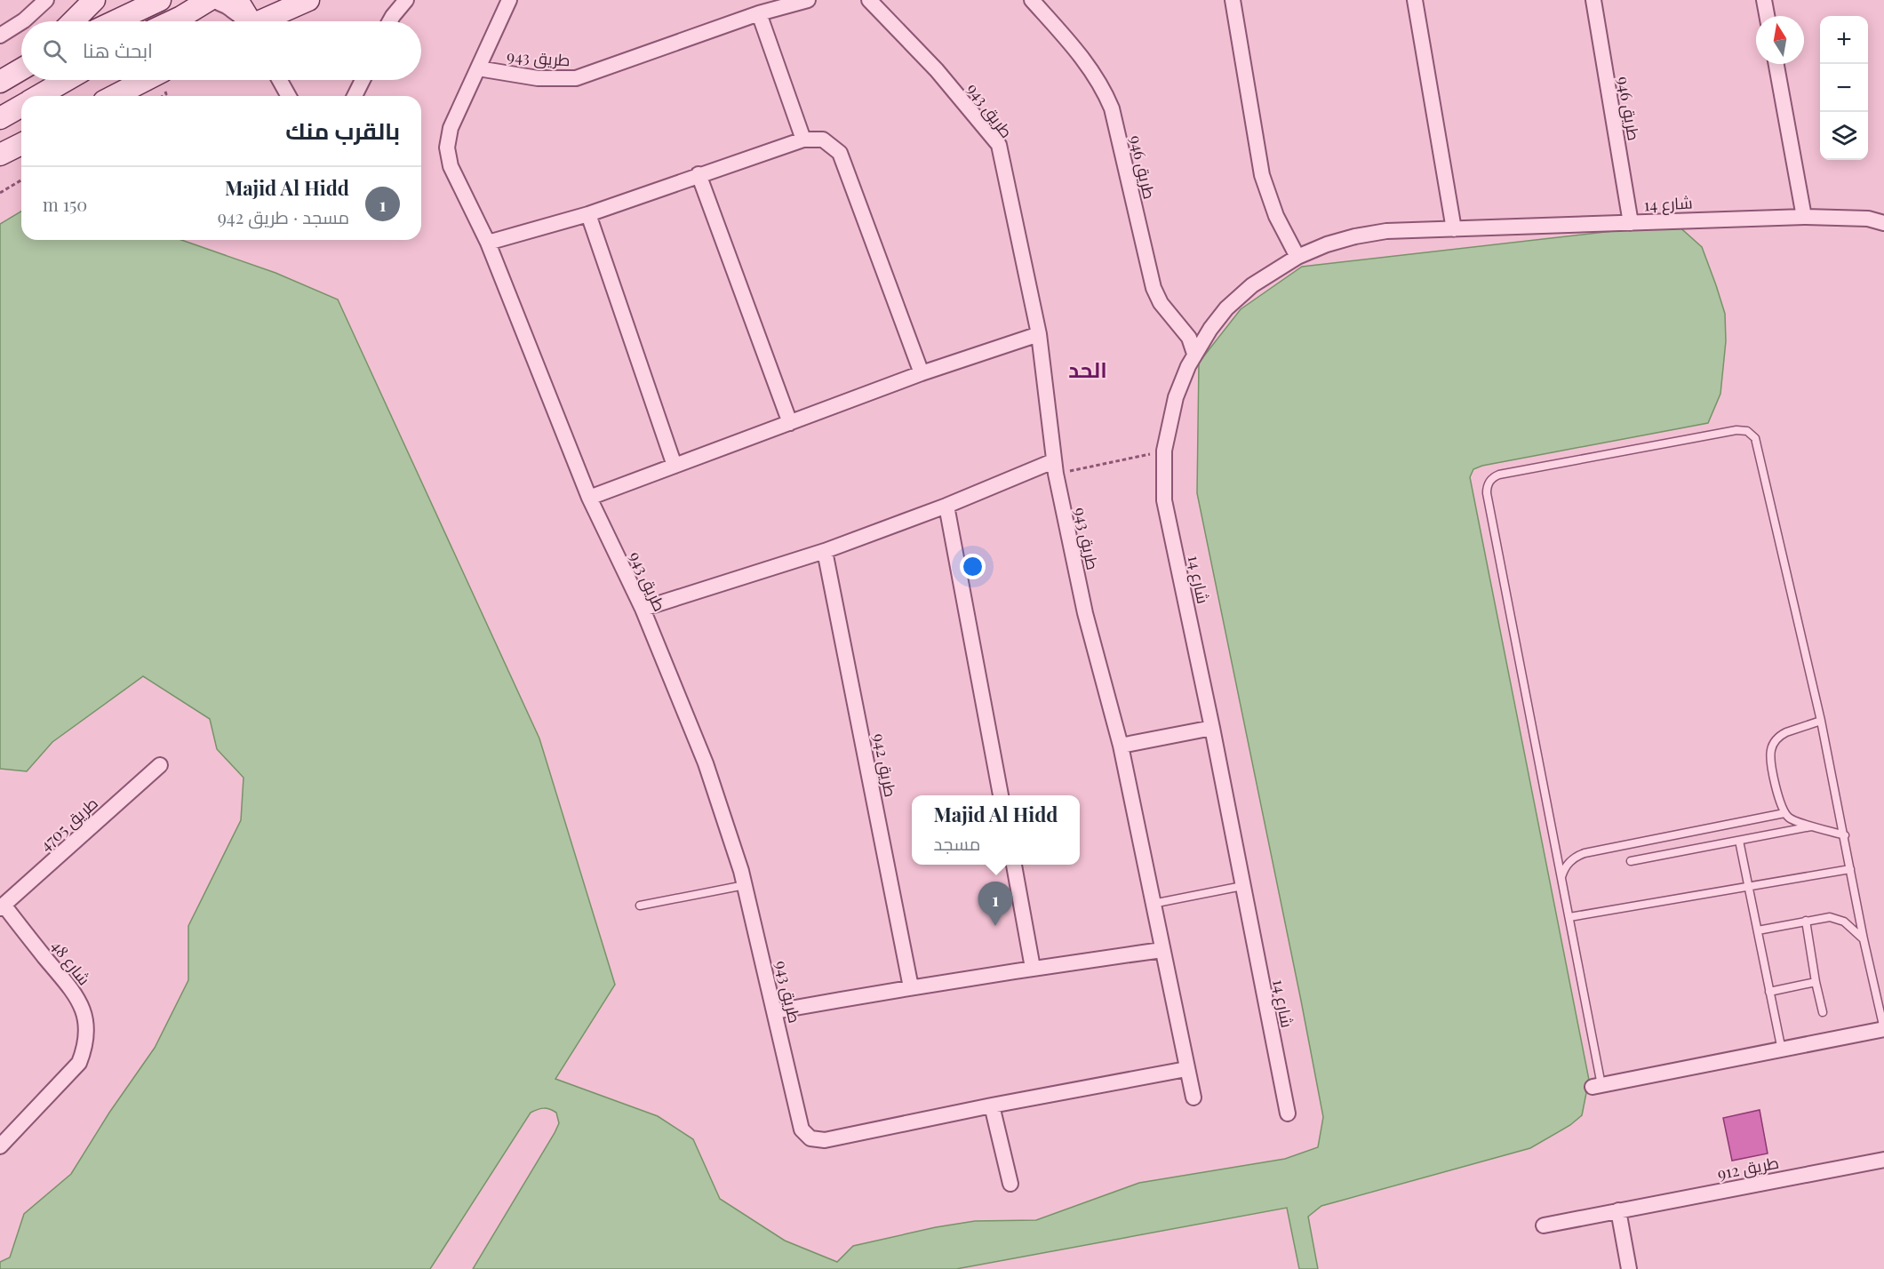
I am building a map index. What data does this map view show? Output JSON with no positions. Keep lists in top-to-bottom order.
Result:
{
  "streets": {
    "street": [
      "طريق 943",
      "طريق 946",
      "شارع 14",
      "طريق 942",
      "طريق 4705",
      "شارع 48",
      "طريق 912"
    ]
  },
  "crossings": [
    ["طريق 946", "شارع 14"],
    ["طريق 4705", "شارع 48"]
  ],
  "districts": ["الحد"],
  "north": "top",
  "page": {
    "map_buttons": ["+", "−"],
    "search": "ابحث هنا",
    "heading": "بالقرب منك",
    "list": [
      {
        "mark": "1",
        "name": "Majid Al Hidd",
        "note": "مسجد · طريق 942",
        "value": "150 m"
      }
    ],
    "popup": ["Majid Al Hidd", "مسجد"],
    "pins": "1"
  }
}
